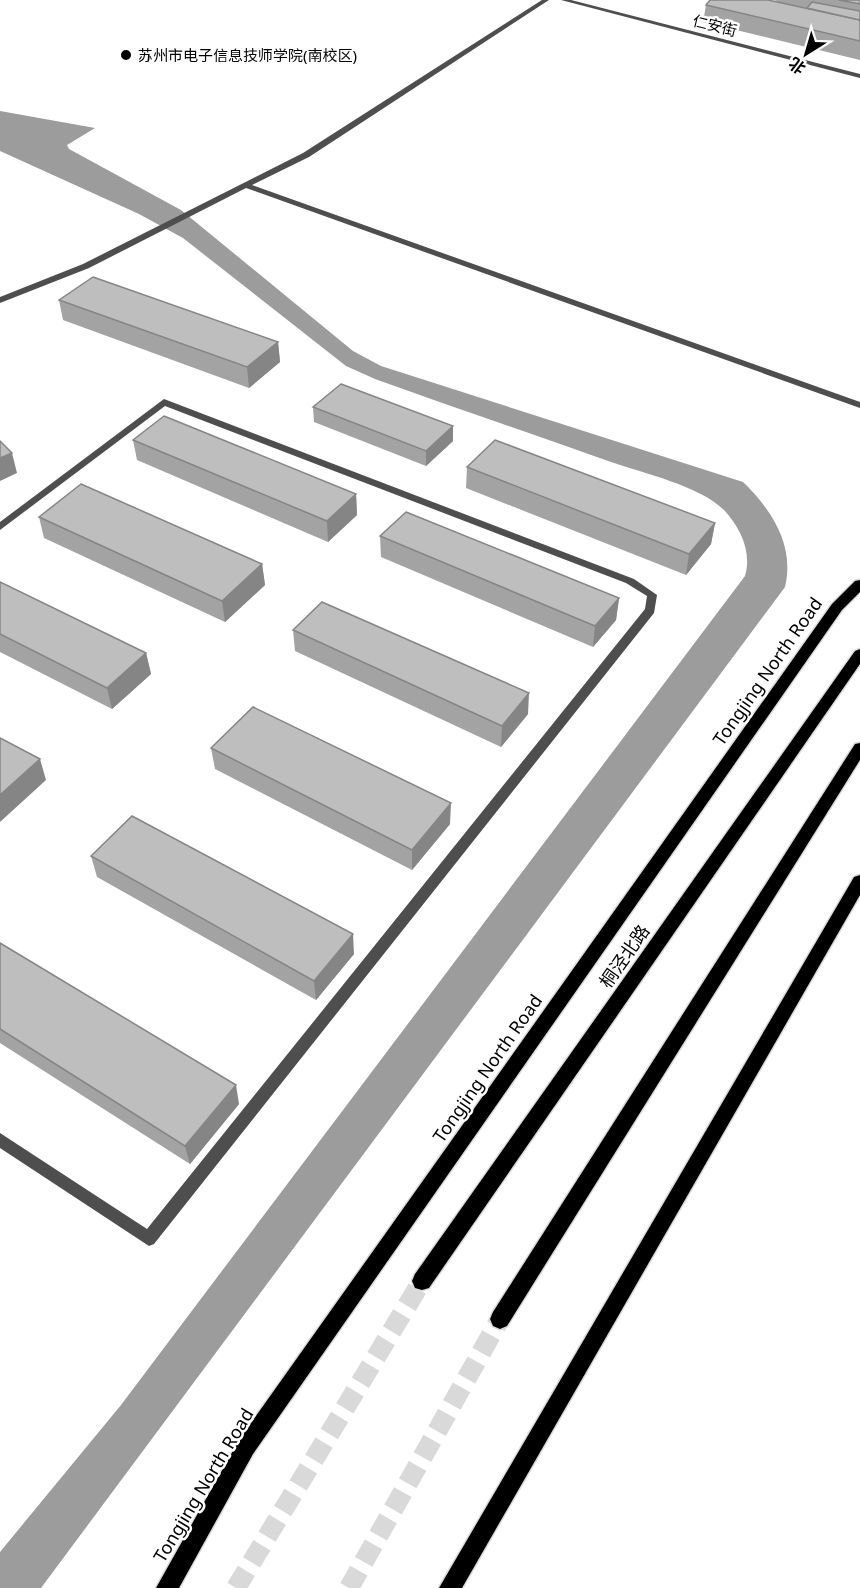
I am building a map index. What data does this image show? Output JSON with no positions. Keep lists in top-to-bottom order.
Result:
{
  "streets": {
    "main road": ["Tongjing North Road", "桐泾北路"],
    "street": ["仁安街"]
  },
  "places": ["苏州市电子信息技师学院(南校区)"],
  "north": "bottom left"
}
